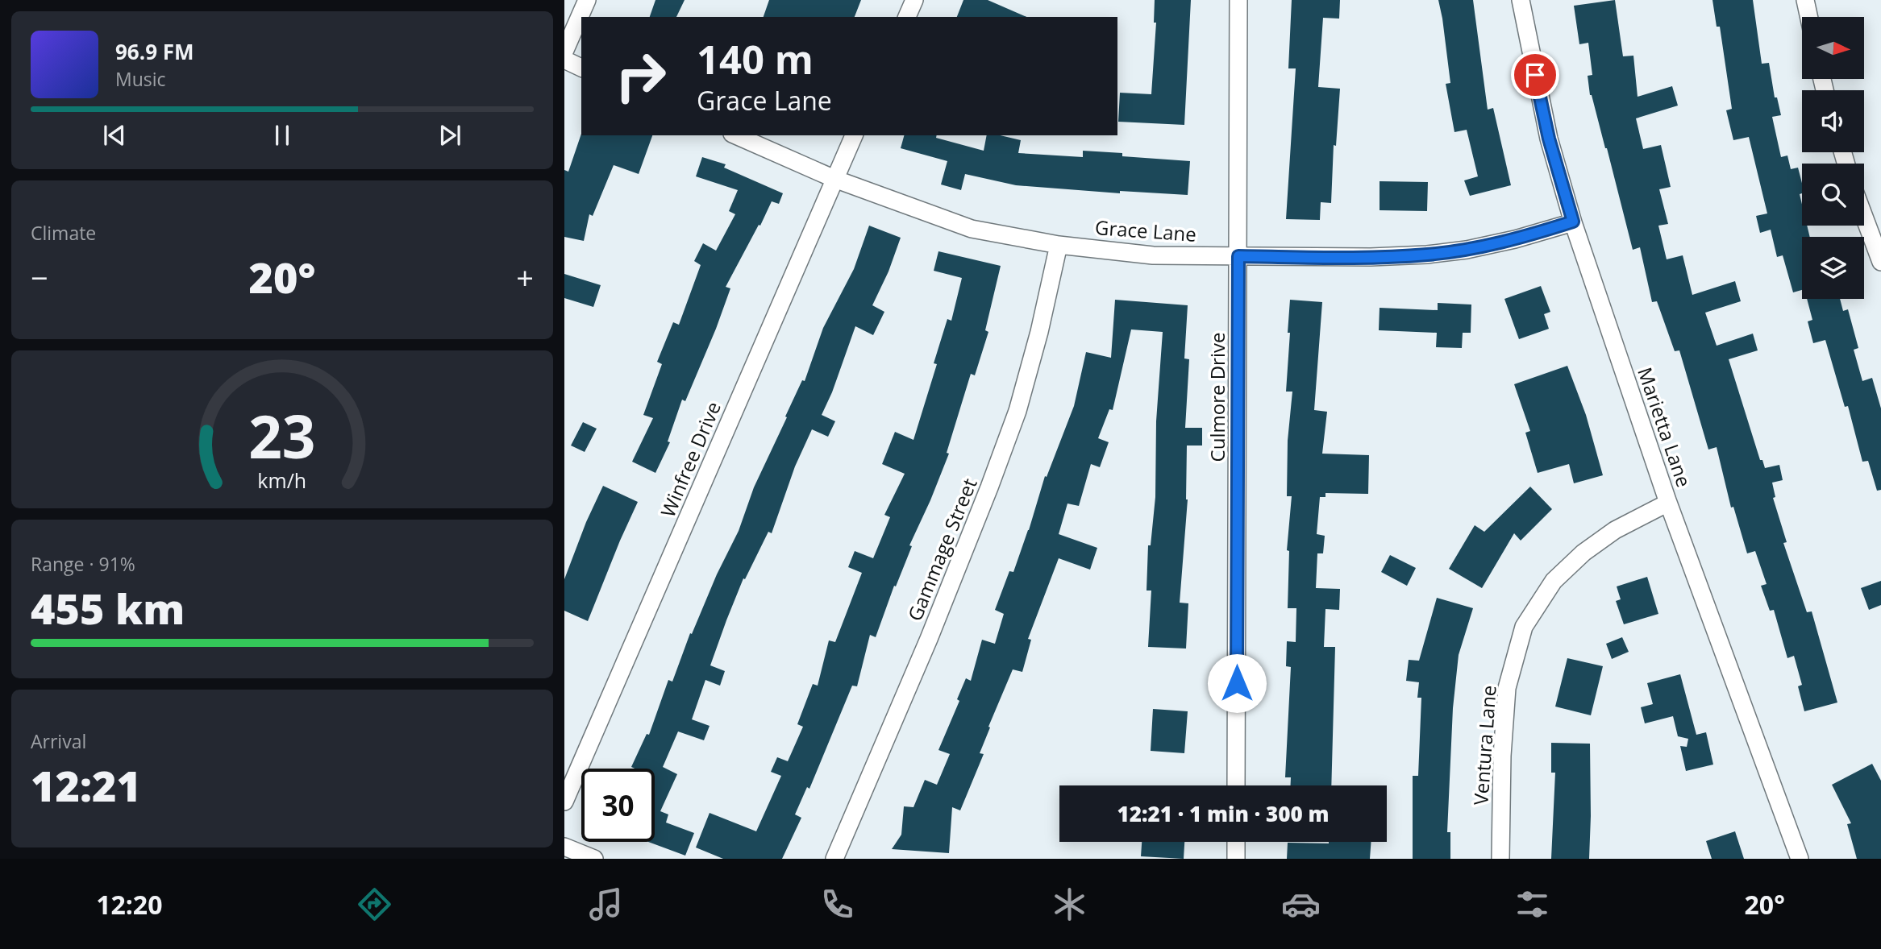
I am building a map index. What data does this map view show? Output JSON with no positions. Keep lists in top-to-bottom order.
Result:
{
  "streets": {
    "street": [
      "Grace Lane",
      "Culmore Drive",
      "Marietta Lane",
      "Winfree Drive",
      "Gammage Street",
      "Ventura Lane"
    ]
  },
  "crossings": [
    ["Grace Lane", "Culmore Drive"],
    ["Grace Lane", "Marietta Lane"],
    ["Grace Lane", "Winfree Drive"],
    ["Grace Lane", "Gammage Street"],
    ["Marietta Lane", "Ventura Lane"]
  ],
  "north": "right",
  "page": {
    "turn": ["140 m", "Grace Lane"],
    "song": ["96.9 FM", "Music"],
    "tile": [
      "Climate",
      ["Range · 91%", "455 km"],
      ["Arrival", "12:21"]
    ],
    "heat": ["−", "20°", "+"],
    "limit": "30",
    "trip": "12:21 · 1 min · 300 m",
    "tabs": ["12:20", "20°"],
    "gauge": ["23", "km/h"]
  }
}
